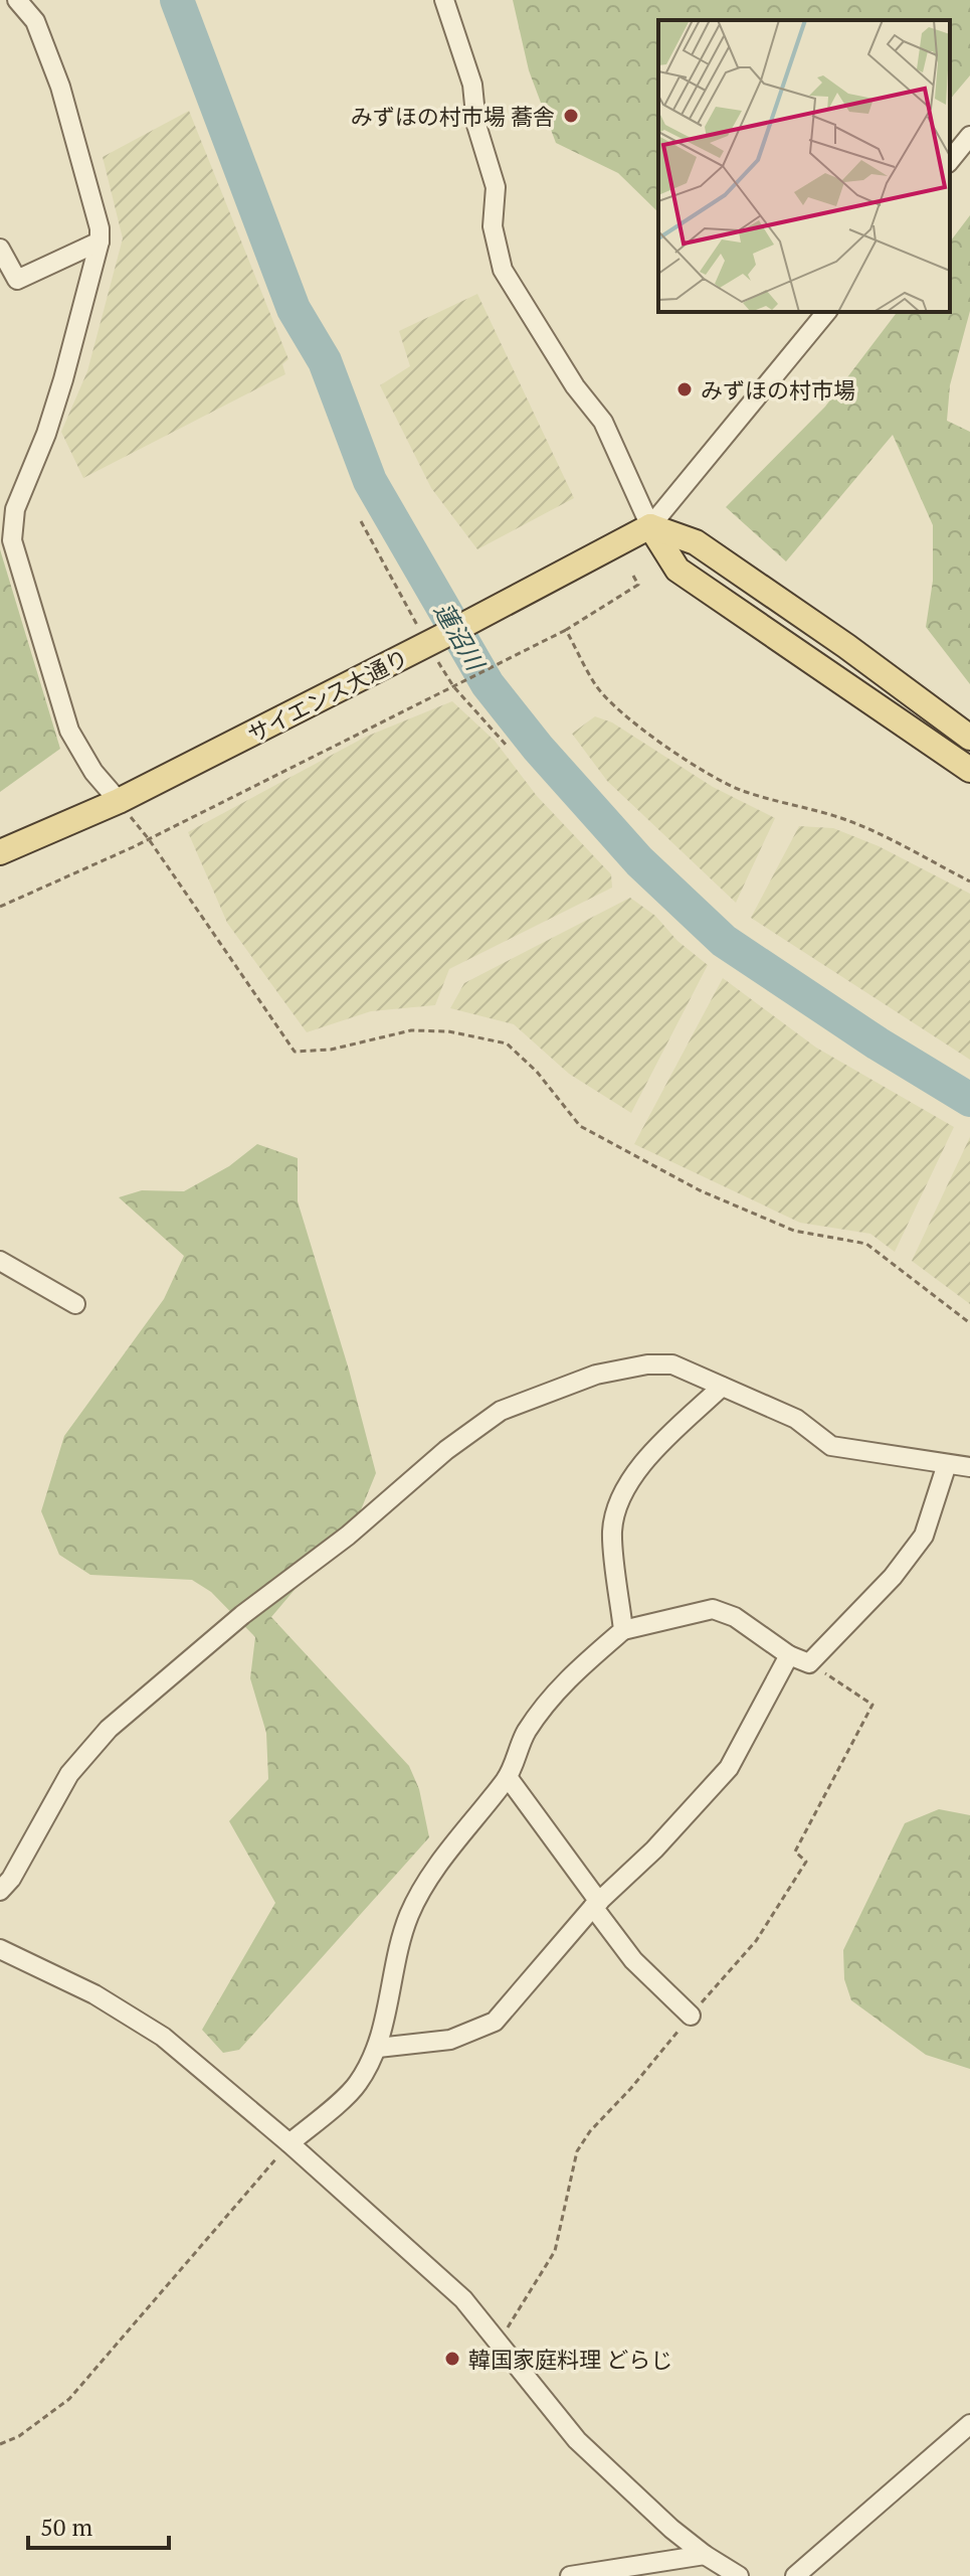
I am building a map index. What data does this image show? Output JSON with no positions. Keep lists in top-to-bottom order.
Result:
{
  "streets": {
    "main road": ["サイエンス大通り"]
  },
  "water": ["蓮沼川"],
  "places": ["みずほの村市場 蕎舎", "みずほの村市場", "韓国家庭料理 どらじ"],
  "scale_bar": "50 m"
}
